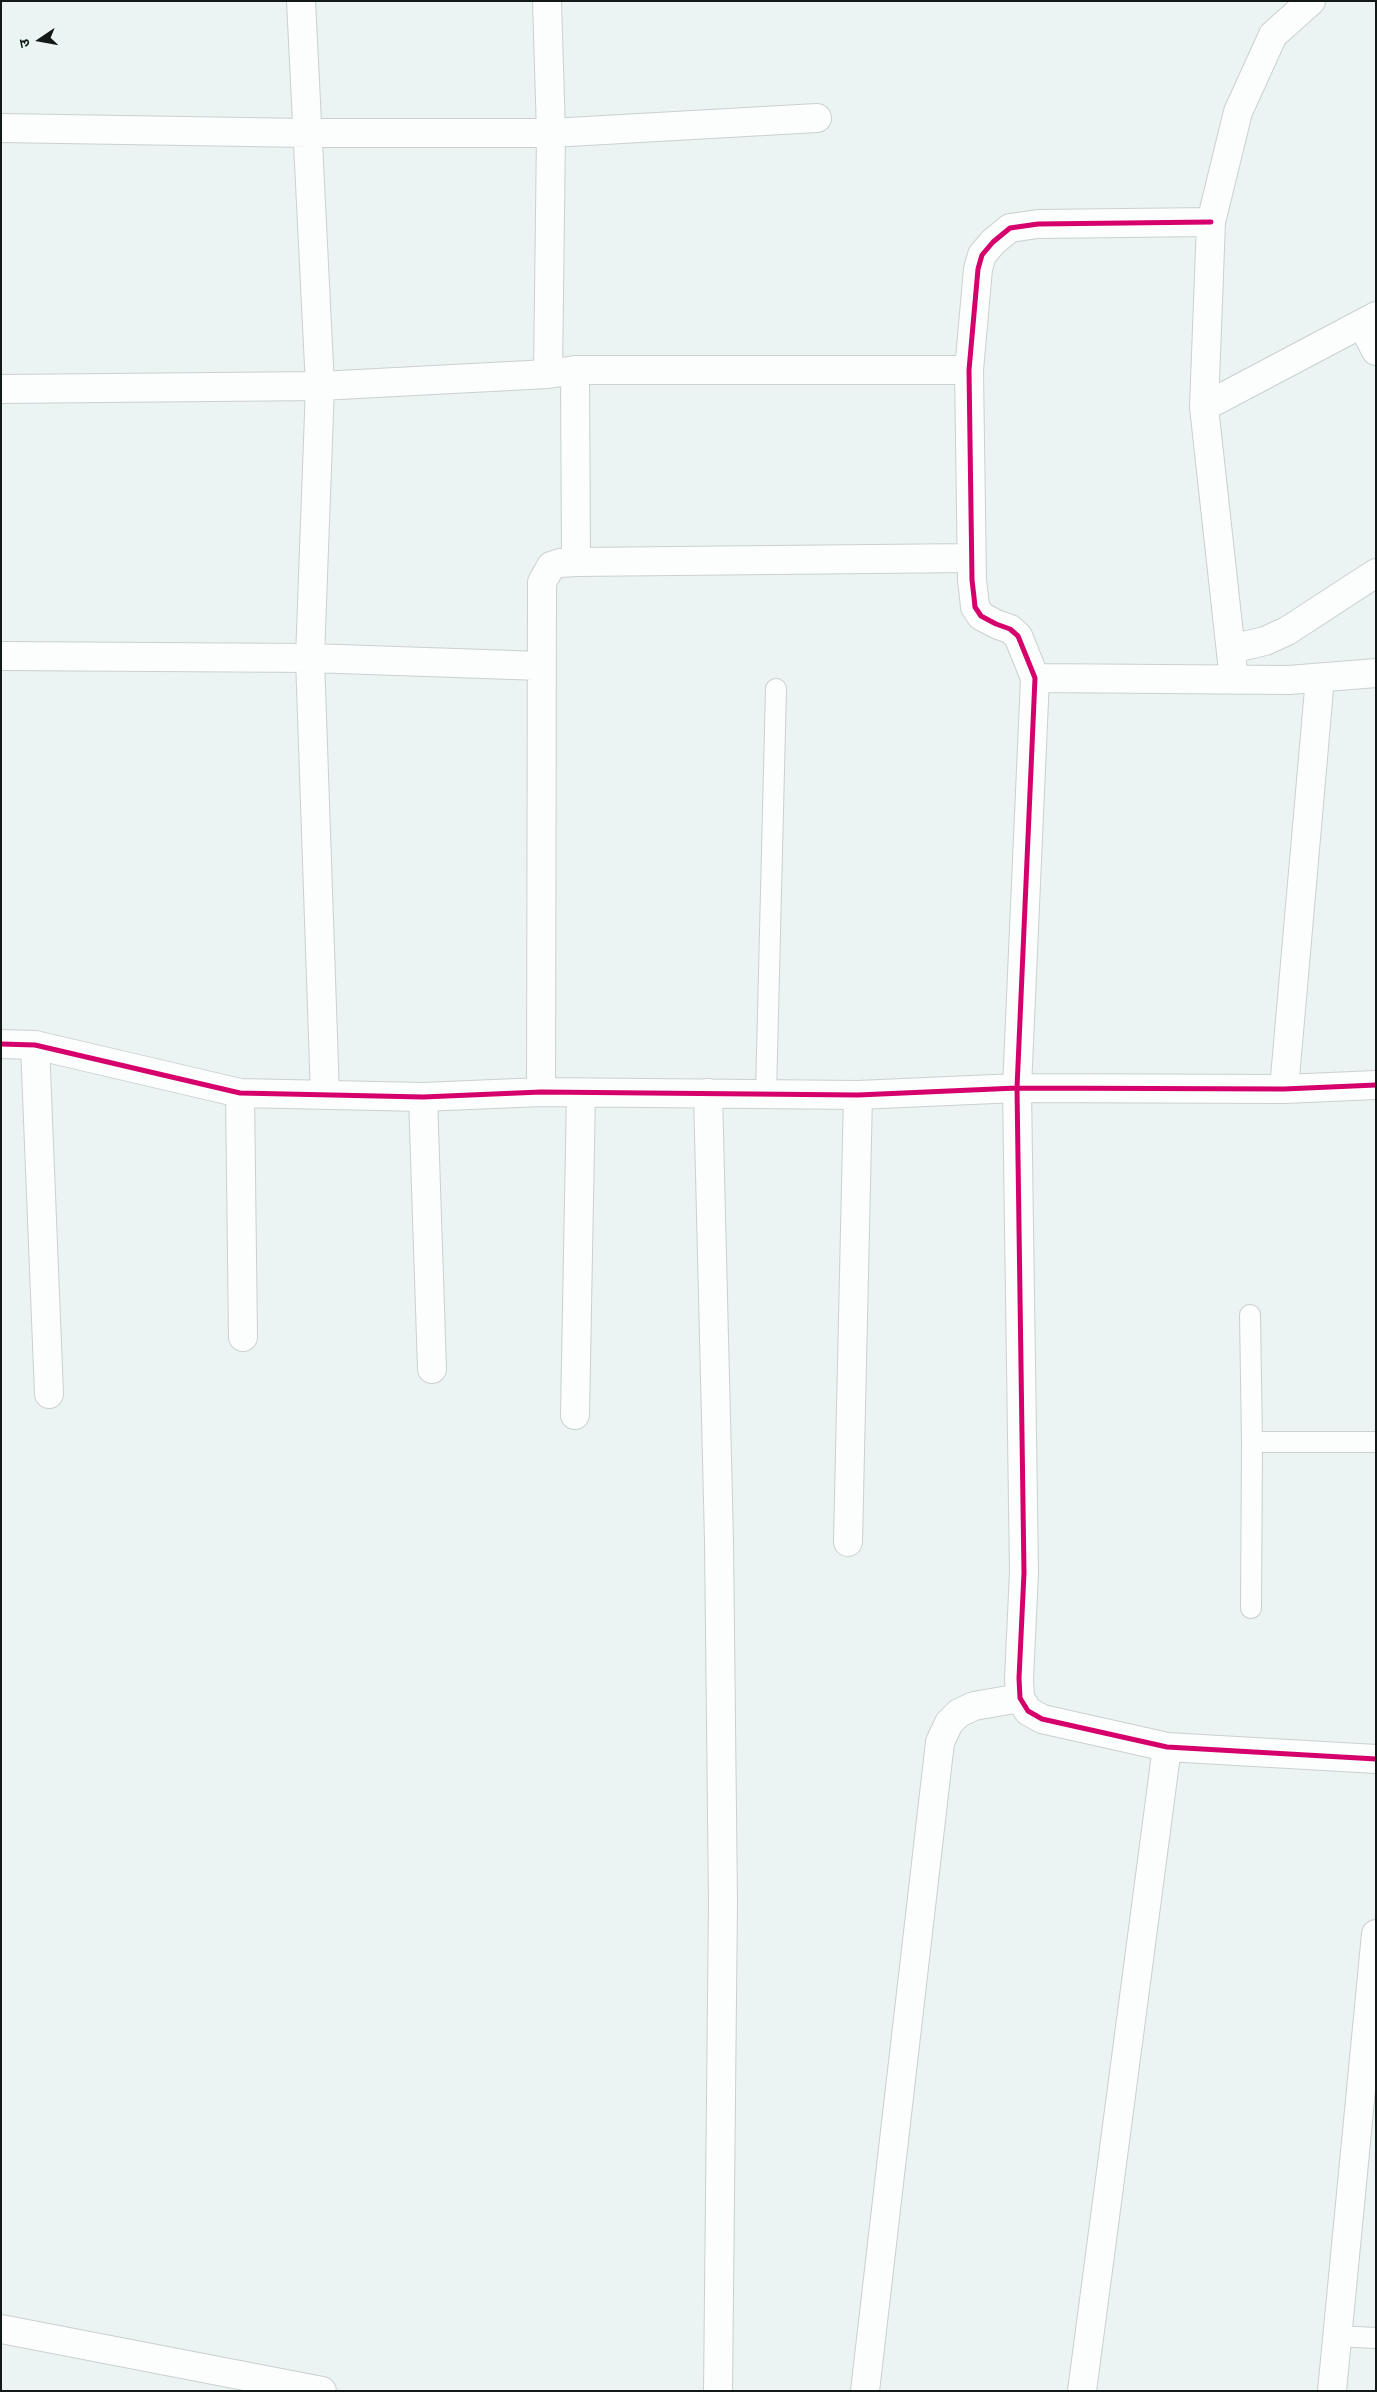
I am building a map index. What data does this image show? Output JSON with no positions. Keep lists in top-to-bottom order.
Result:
{
  "north": "left"
}
